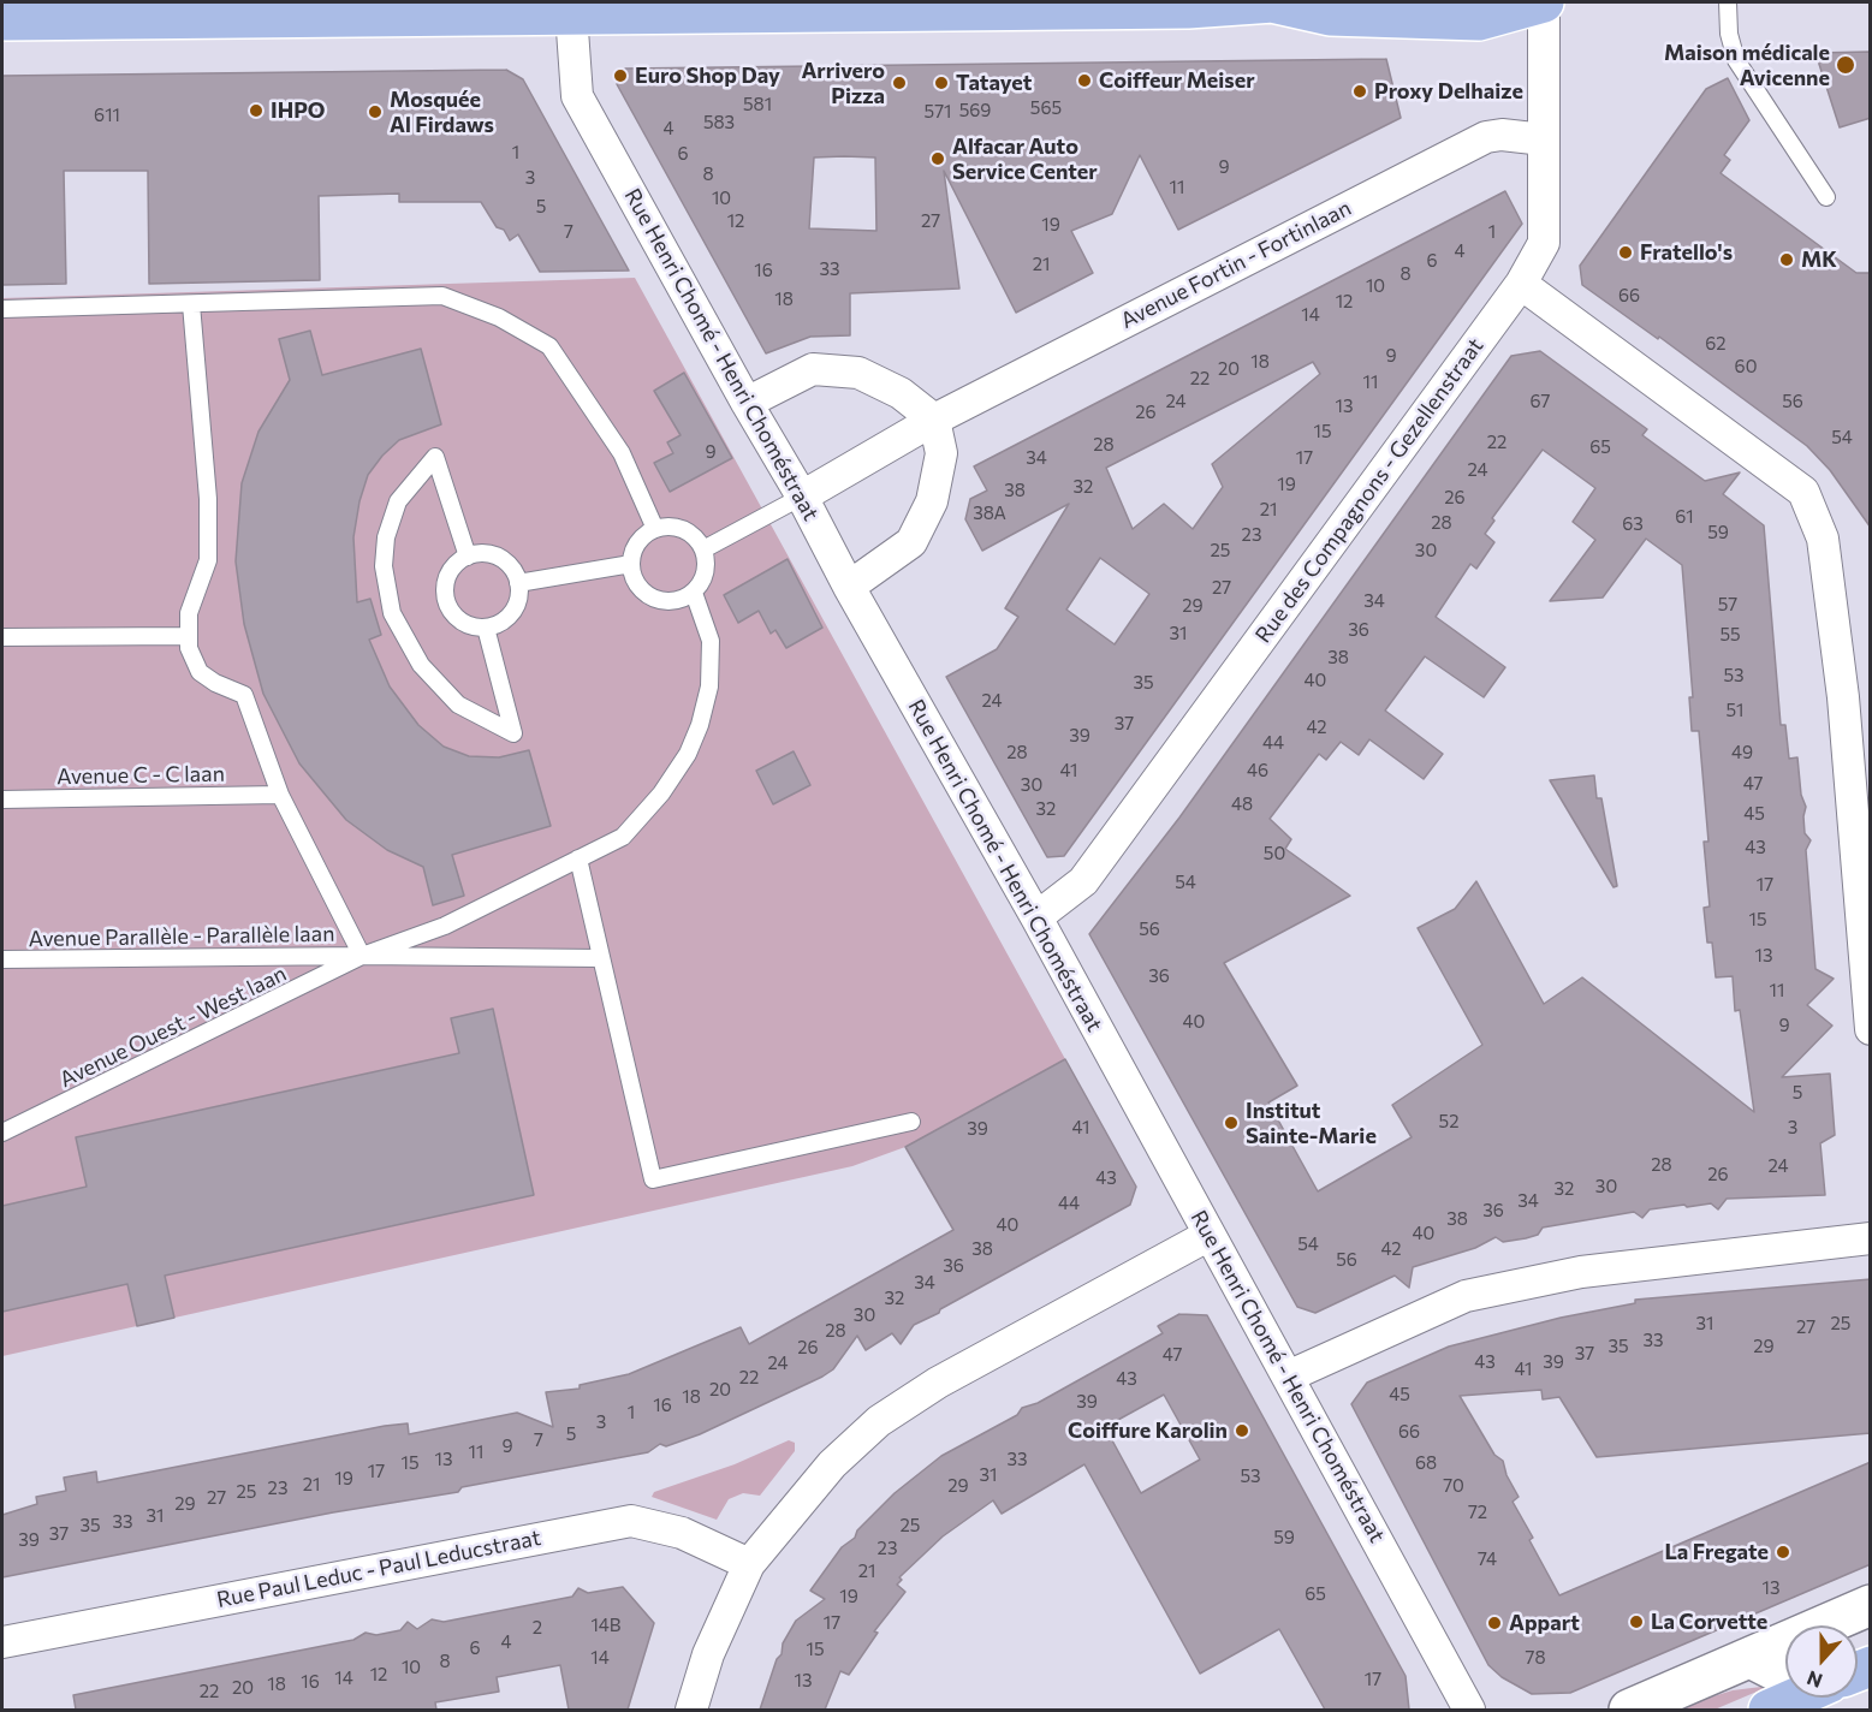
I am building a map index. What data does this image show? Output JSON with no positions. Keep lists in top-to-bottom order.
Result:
{
  "streets": {
    "street": [
      "Avenue Fortin - Fortinlaan",
      "Rue Henri Chomé - Henri Choméstraat",
      "Rue des Compagnons - Gezellenstraat",
      "Rue Paul Leduc - Paul Leducstraat"
    ],
    "lane": ["Avenue C - C laan", "Avenue Parallèle - Parallèle laan", "Avenue Ouest - West laan"]
  },
  "crossings": [
    ["Avenue Fortin - Fortinlaan", "Rue Henri Chomé - Henri Choméstraat"],
    ["Avenue Fortin - Fortinlaan", "Rue des Compagnons - Gezellenstraat"],
    ["Rue Henri Chomé - Henri Choméstraat", "Rue des Compagnons - Gezellenstraat"],
    ["Avenue Parallèle - Parallèle laan", "Avenue Ouest - West laan"]
  ],
  "places": [
    "Maison médicale Avicenne",
    "Euro Shop Day",
    "Coiffeur Meiser",
    "Arrivero Pizza",
    "Tatayet",
    "Proxy Delhaize",
    "IHPO",
    "Mosquée Al Firdaws",
    "Alfacar Auto Service Center",
    "Fratello's",
    "MK",
    "Institut Sainte-Marie",
    "Coiffure Karolin",
    "La Fregate",
    "La Corvette",
    "Appart"
  ],
  "house_numbers": [
    "581",
    "565",
    "569",
    "571",
    "611",
    "583",
    "4",
    "1",
    "6",
    "9",
    "8",
    "3",
    "11",
    "10",
    "5",
    "12",
    "27",
    "19",
    "7",
    "1",
    "4",
    "6",
    "21",
    "33",
    "16",
    "8",
    "10",
    "66",
    "18",
    "12",
    "14",
    "62",
    "9",
    "18",
    "60",
    "20",
    "22",
    "11",
    "24",
    "67",
    "56",
    "13",
    "26",
    "15",
    "54",
    "22",
    "28",
    "65",
    "9",
    "34",
    "17",
    "24",
    "19",
    "32",
    "38",
    "26",
    "21",
    "38A",
    "61",
    "28",
    "63",
    "59",
    "23",
    "25",
    "30",
    "27",
    "34",
    "57",
    "29",
    "36",
    "31",
    "55",
    "38",
    "53",
    "40",
    "35",
    "24",
    "51",
    "37",
    "42",
    "39",
    "44",
    "28",
    "49",
    "41",
    "46",
    "47",
    "30",
    "48",
    "32",
    "45",
    "43",
    "50",
    "54",
    "17",
    "15",
    "56",
    "13",
    "36",
    "11",
    "40",
    "9",
    "5",
    "52",
    "41",
    "3",
    "39",
    "28",
    "24",
    "26",
    "43",
    "30",
    "32",
    "34",
    "44",
    "36",
    "38",
    "40",
    "40",
    "54",
    "38",
    "42",
    "56",
    "36",
    "34",
    "32",
    "30",
    "31",
    "25",
    "27",
    "28",
    "33",
    "35",
    "29",
    "26",
    "37",
    "47",
    "43",
    "39",
    "24",
    "41",
    "22",
    "43",
    "20",
    "45",
    "18",
    "39",
    "16",
    "1",
    "3",
    "66",
    "5",
    "7",
    "9",
    "11",
    "13",
    "33",
    "15",
    "68",
    "17",
    "31",
    "53",
    "19",
    "21",
    "29",
    "70",
    "23",
    "25",
    "27",
    "29",
    "72",
    "31",
    "33",
    "35",
    "25",
    "37",
    "59",
    "39",
    "23",
    "74",
    "21",
    "13",
    "65",
    "19",
    "17",
    "14B",
    "2",
    "4",
    "6",
    "15",
    "14",
    "78",
    "8",
    "10",
    "12",
    "14",
    "17",
    "13",
    "16",
    "18",
    "20",
    "22"
  ],
  "north": "bottom"
}
